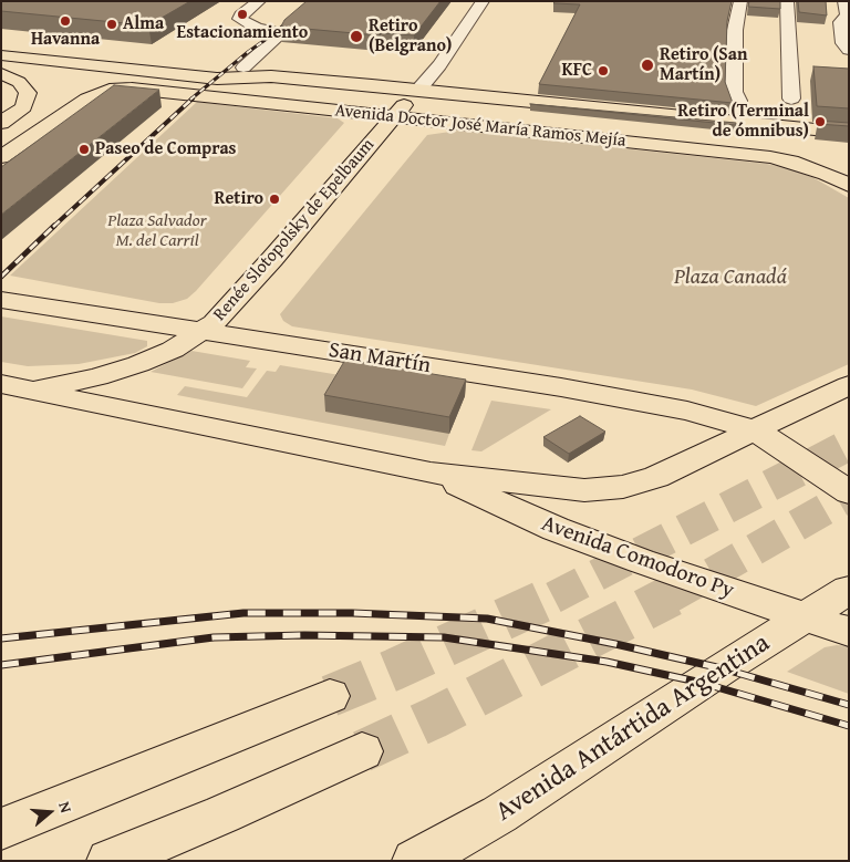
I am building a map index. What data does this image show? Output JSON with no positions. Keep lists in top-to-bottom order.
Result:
{
  "streets": {
    "main road": [
      "Avenida Doctor José María Ramos Mejía",
      "Renée Slotopolsky de Epelbaum",
      "San Martín",
      "Avenida Comodoro Py",
      "Avenida Antártida Argentina"
    ]
  },
  "crossings": [
    ["Avenida Doctor José María Ramos Mejía", "Renée Slotopolsky de Epelbaum"],
    ["Renée Slotopolsky de Epelbaum", "San Martín"],
    ["Avenida Comodoro Py", "Avenida Antártida Argentina"]
  ],
  "parks": ["Plaza Salvador M. del Carril", "Plaza Canadá"],
  "places": [
    "Estacionamiento",
    "Havanna",
    "Alma",
    "Retiro (Belgrano)",
    "Retiro (San Martín)",
    "KFC",
    "Retiro (Terminal de ómnibus)",
    "Paseo de Compras",
    "Retiro"
  ],
  "north": "right"
}
